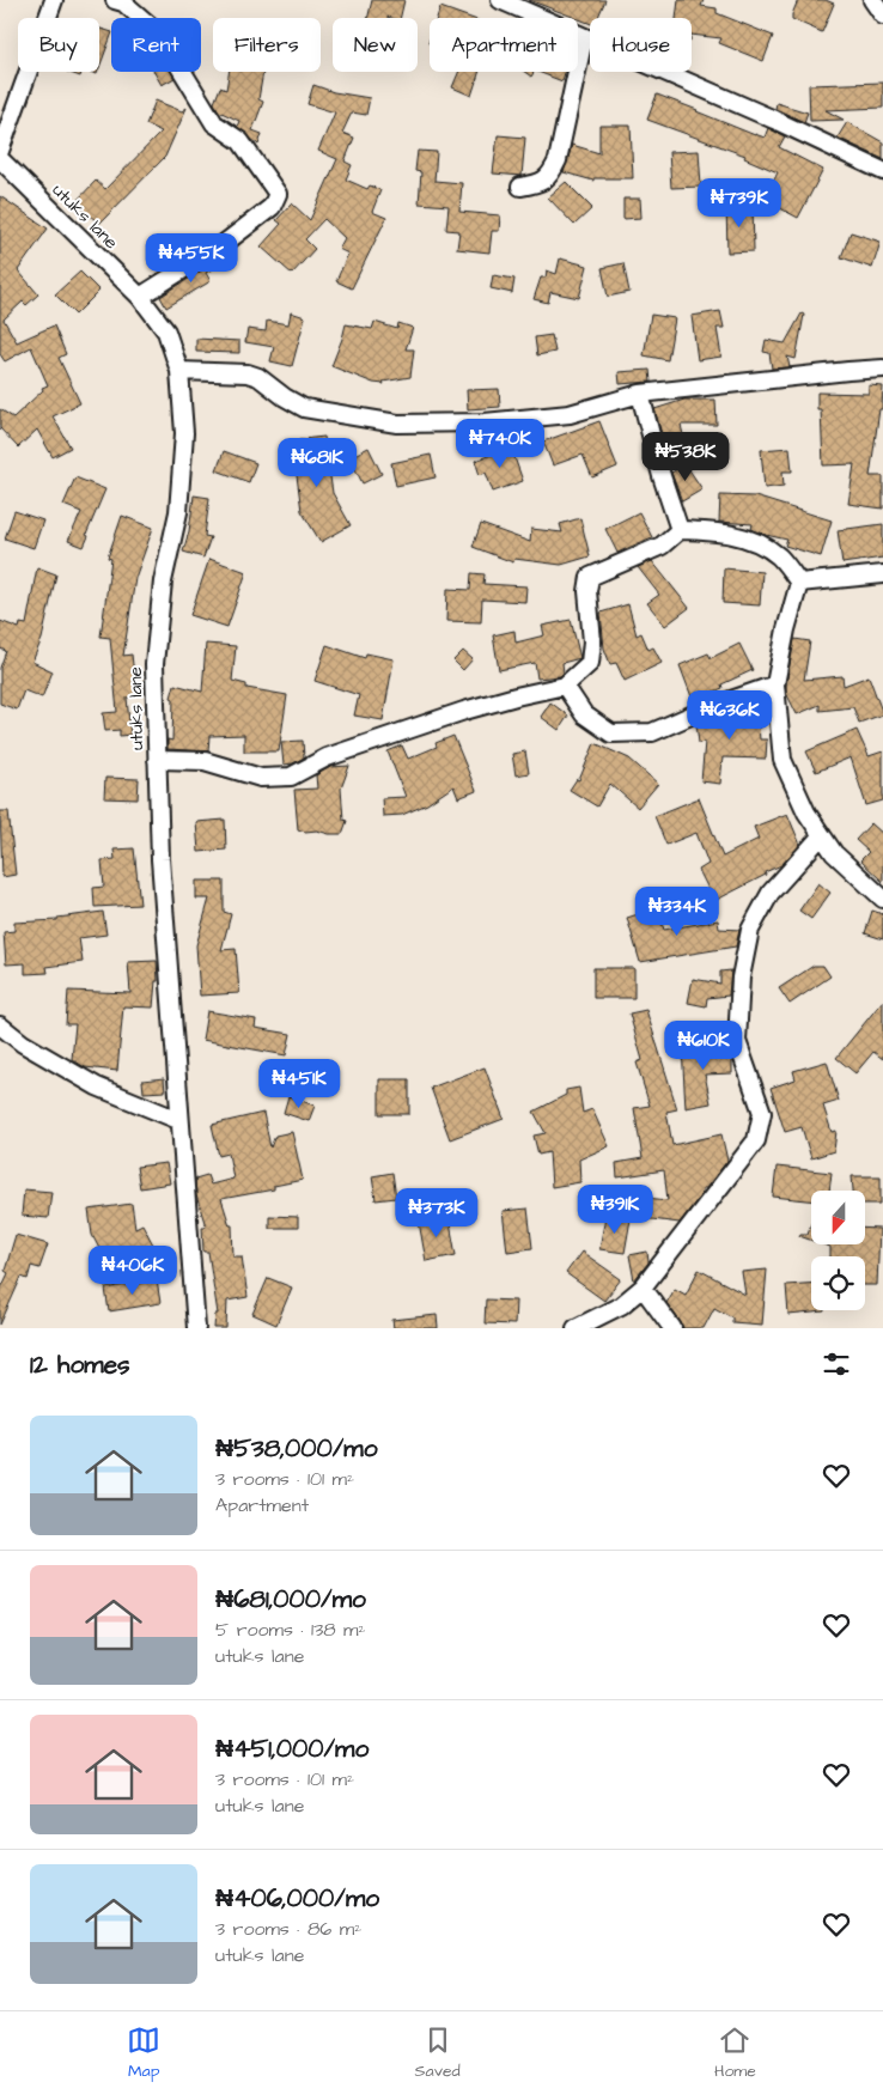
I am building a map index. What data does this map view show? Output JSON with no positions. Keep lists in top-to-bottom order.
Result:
{
  "streets": {
    "street": ["utuks lane"]
  },
  "north": "bottom",
  "page": {
    "chip": [
      "Buy",
      "Rent",
      "Filters",
      "New",
      "Apartment",
      "House"
    ],
    "price": [
      "₦739K",
      "₦455K",
      "₦740K",
      "₦538K",
      "₦681K",
      "₦636K",
      "₦334K",
      "₦610K",
      "₦451K",
      "₦391K",
      "₦373K",
      "₦406K"
    ],
    "heading": "12 homes",
    "list": [
      {
        "name": "₦538,000/mo",
        "note": "3 rooms · 101 m² · Apartment"
      },
      {
        "name": "₦681,000/mo",
        "note": "5 rooms · 138 m² · utuks lane"
      },
      {
        "name": "₦451,000/mo",
        "note": "3 rooms · 101 m² · utuks lane"
      },
      {
        "name": "₦406,000/mo",
        "note": "3 rooms · 86 m² · utuks lane"
      }
    ],
    "tabs": ["Map", "Saved", "Home"]
  }
}
